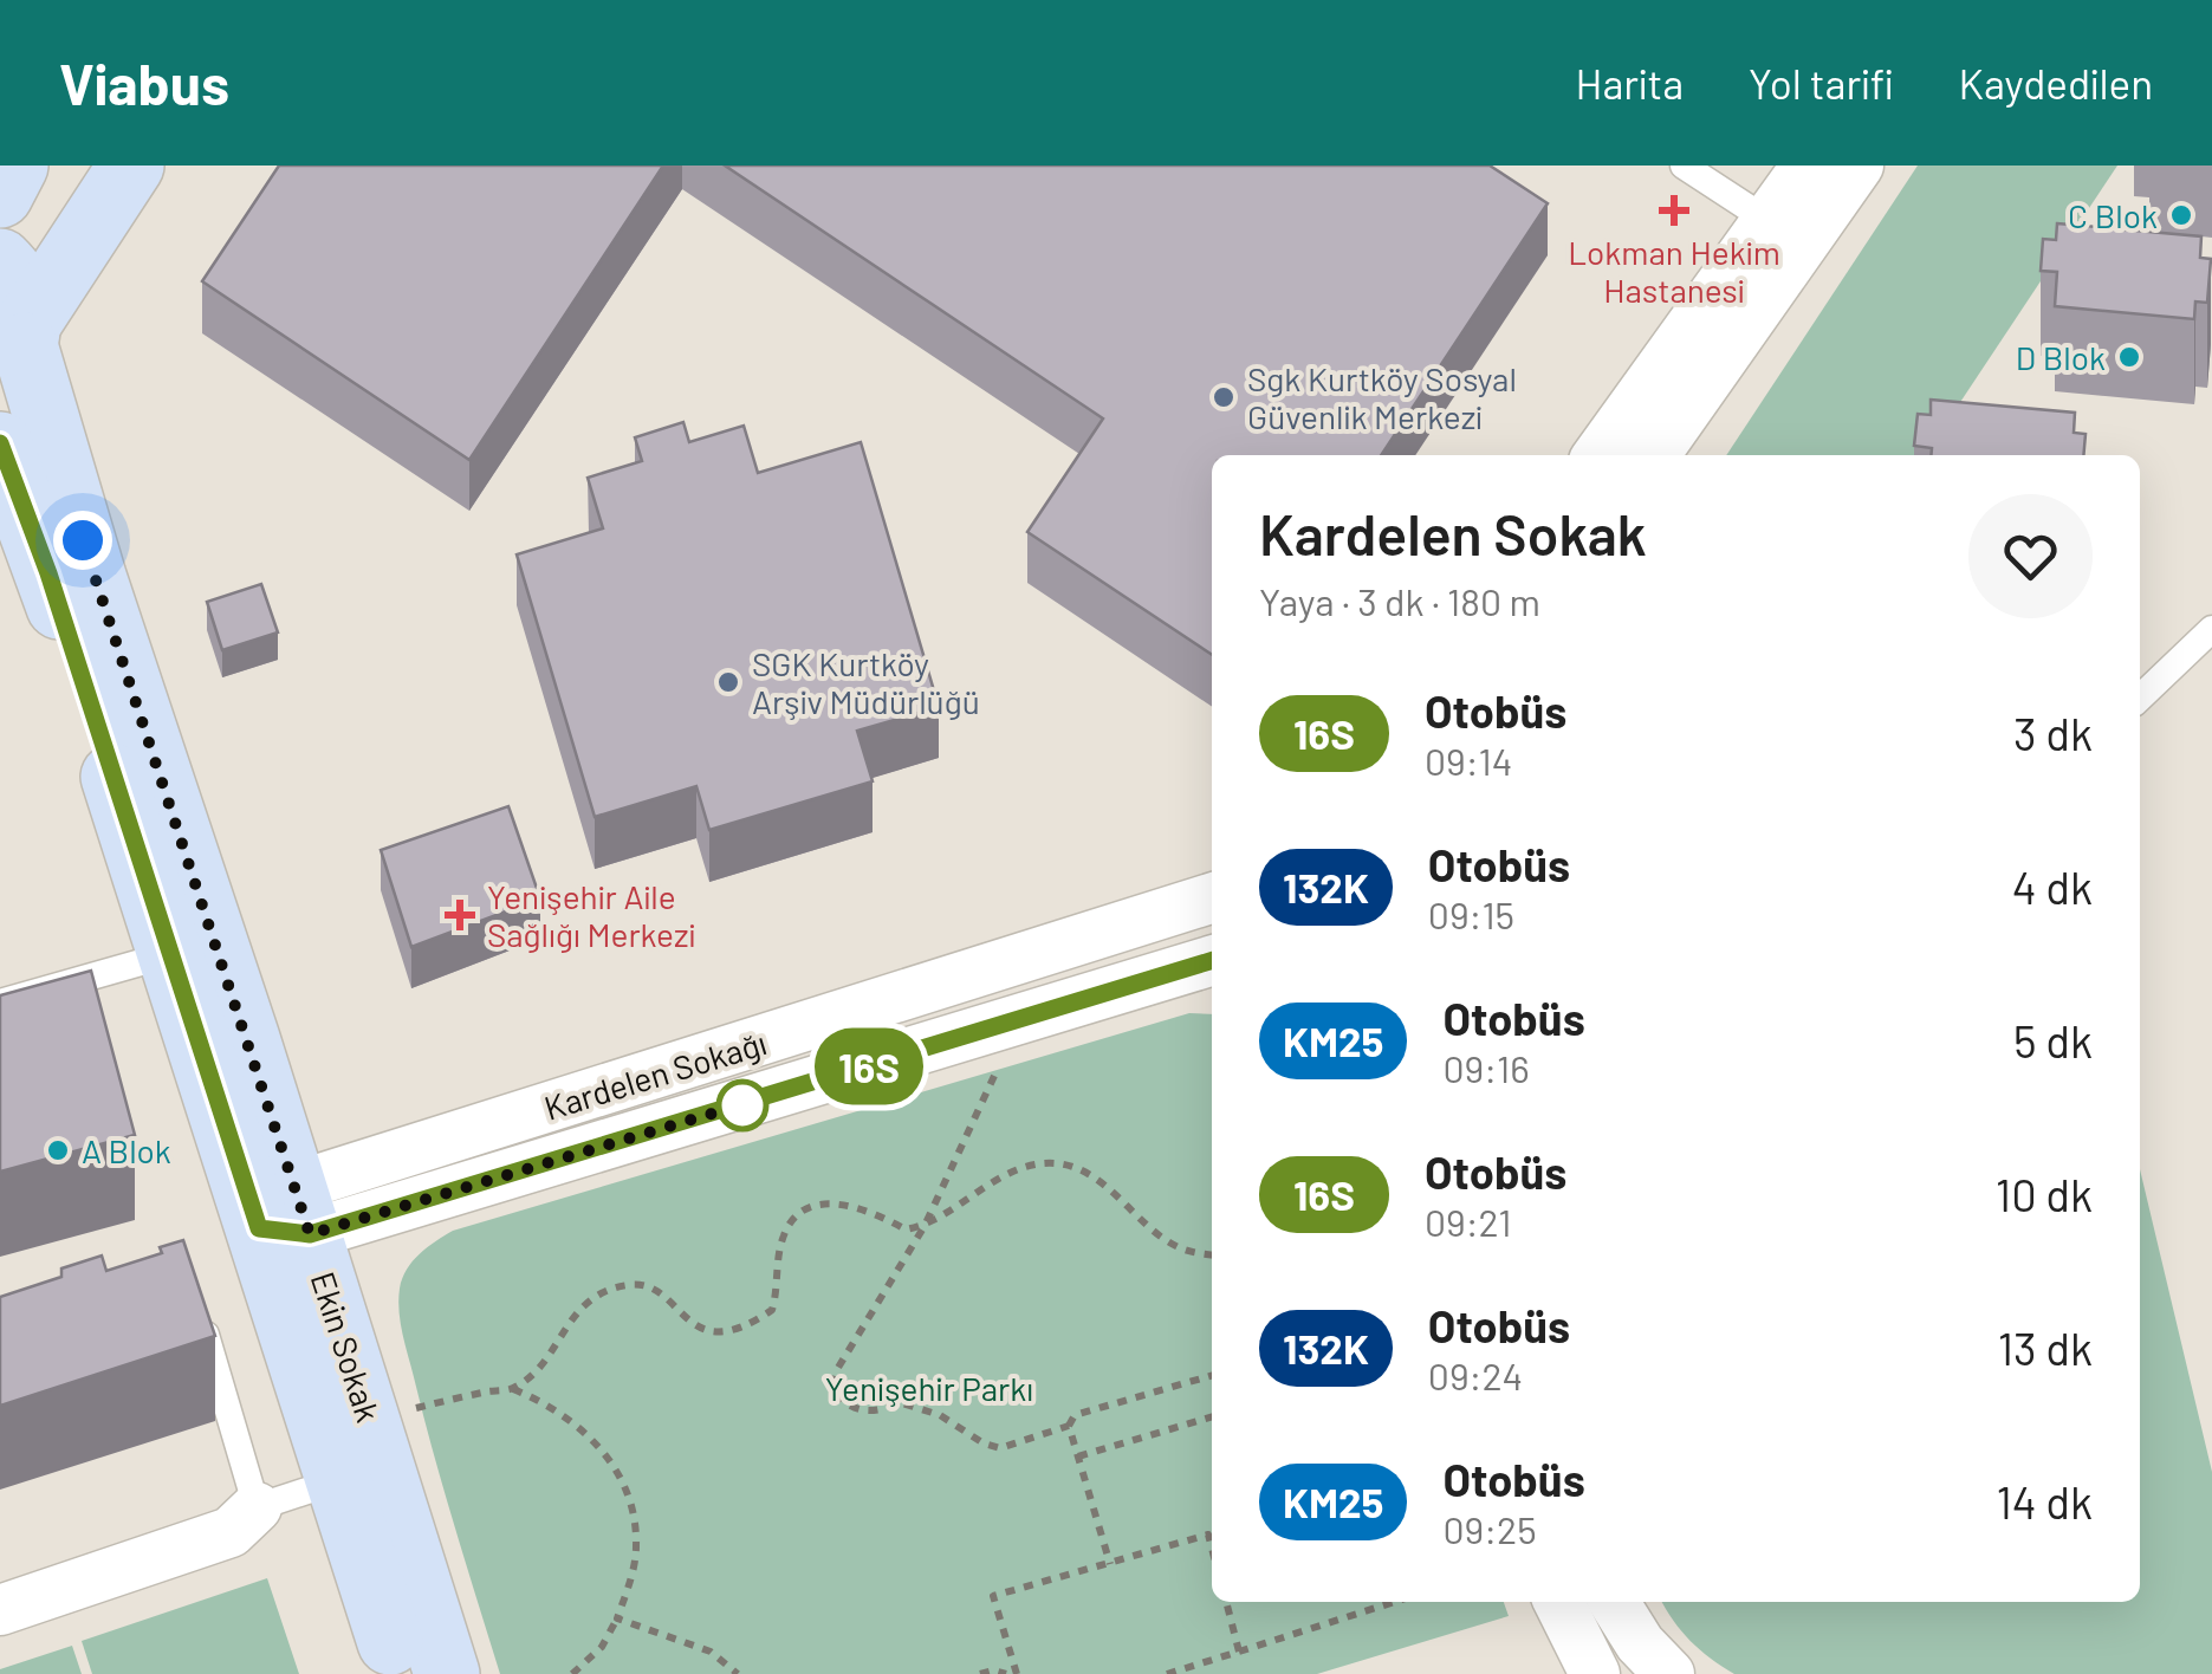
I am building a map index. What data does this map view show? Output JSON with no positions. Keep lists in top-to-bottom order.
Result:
{
  "streets": {
    "main road": ["Ekin Sokak"],
    "street": ["Kardelen Sokağı"]
  },
  "crossings": [
    ["Kardelen Sokağı", "Ekin Sokak"]
  ],
  "parks": ["Yenişehir Parkı"],
  "places": {
    "health": ["Lokman Hekim Hastanesi", "Yenişehir Aile Sağlığı Merkezi"],
    "other": [
      "C Blok",
      "D Blok",
      "Sgk Kurtköy Sosyal Güvenlik Merkezi",
      "SGK Kurtköy Arşiv Müdürlüğü",
      "A Blok"
    ]
  },
  "lines": ["bus line 16S"],
  "page": {
    "header": "Viabus",
    "nav": ["Harita", "Yol tarifi", "Kaydedilen"],
    "on_map": "16S",
    "heading": ["Kardelen Sokak", "Yaya · 3 dk · 180 m"],
    "list": [
      {
        "mark": "16S",
        "name": "Otobüs",
        "note": "09:14",
        "value": "3 dk"
      },
      {
        "mark": "132K",
        "name": "Otobüs",
        "note": "09:15",
        "value": "4 dk"
      },
      {
        "mark": "KM25",
        "name": "Otobüs",
        "note": "09:16",
        "value": "5 dk"
      },
      {
        "mark": "16S",
        "name": "Otobüs",
        "note": "09:21",
        "value": "10 dk"
      },
      {
        "mark": "132K",
        "name": "Otobüs",
        "note": "09:24",
        "value": "13 dk"
      },
      {
        "mark": "KM25",
        "name": "Otobüs",
        "note": "09:25",
        "value": "14 dk"
      }
    ]
  }
}
